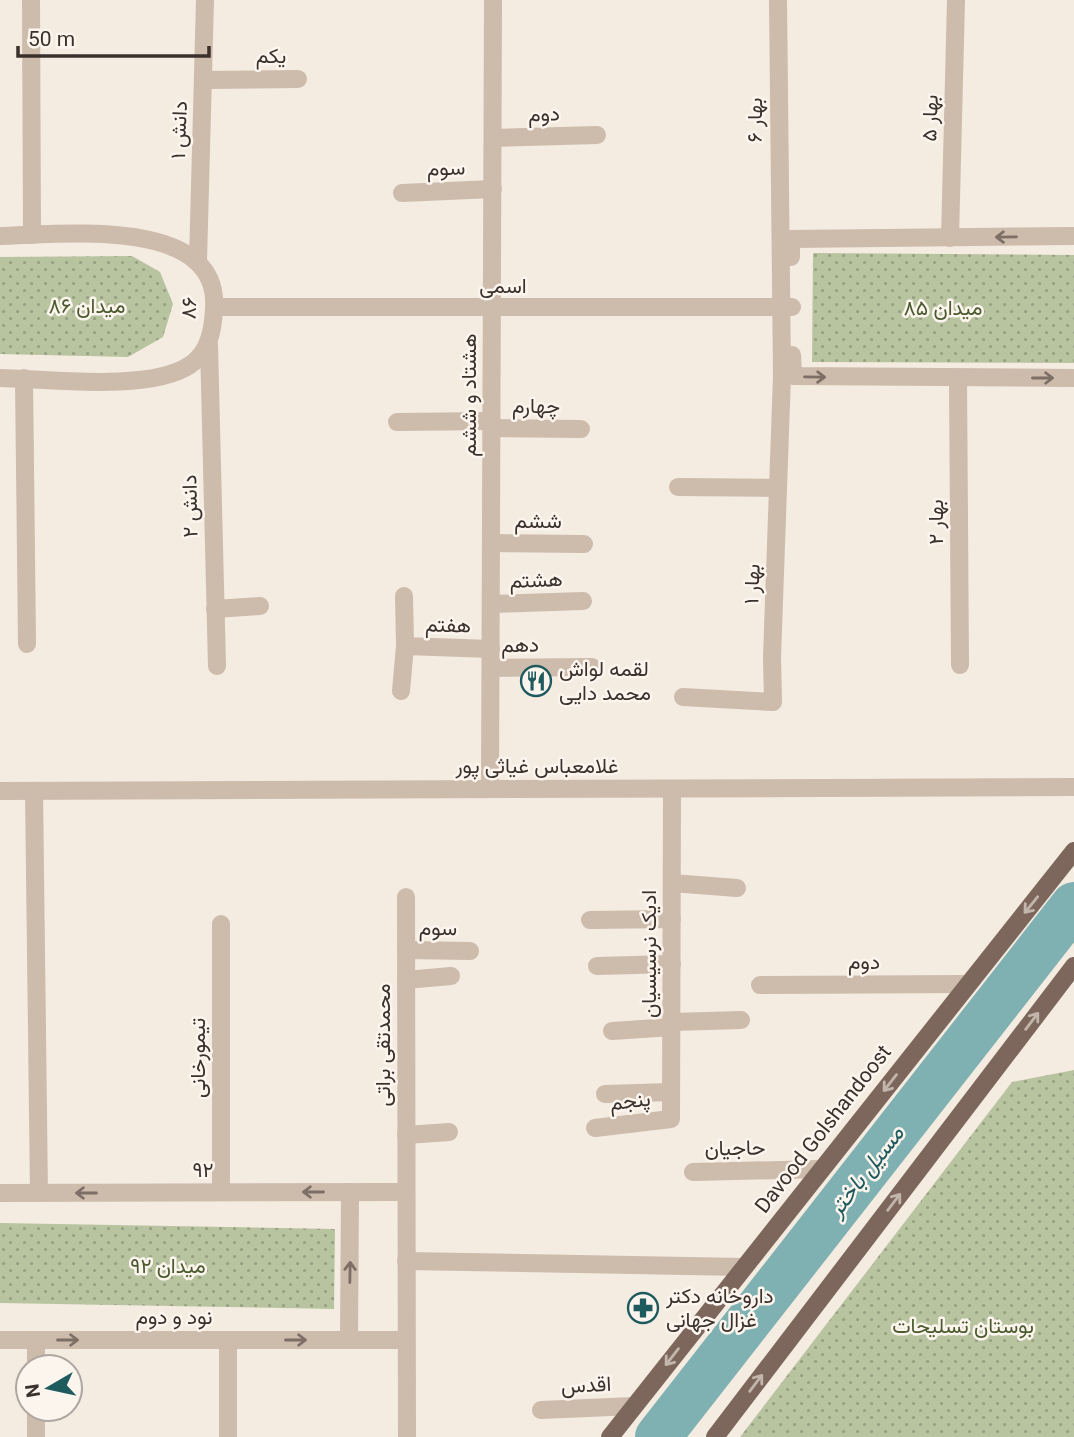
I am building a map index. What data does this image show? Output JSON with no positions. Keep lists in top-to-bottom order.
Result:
{
  "streets": {
    "main road": ["Davood Golshandoost"],
    "street": [
      "یکم",
      "دوم",
      "بهار ۵",
      "بهار ۶",
      "دانش ۱",
      "سوم",
      "اسمی",
      "۸۶",
      "هشتاد و ششم",
      "چهارم",
      "دانش ۲",
      "ششم",
      "بهار ۲",
      "هشتم",
      "بهار ۱",
      "هفتم",
      "دهم",
      "غلامعباس غیاثی پور",
      "ادیک نرسیسیان",
      "محمدتقی براتی",
      "تیمورخانی",
      "پنجم",
      "حاجیان",
      "۹۲",
      "نود و دوم",
      "اقدس"
    ]
  },
  "crossings": [
    ["یکم", "دانش ۱"],
    ["دوم", "هشتاد و ششم"],
    ["دوم", "Davood Golshandoost"],
    ["بهار ۶", "اسمی"],
    ["بهار ۶", "بهار ۱"],
    ["دانش ۱", "۸۶"],
    ["سوم", "هشتاد و ششم"],
    ["سوم", "محمدتقی براتی"],
    ["اسمی", "۸۶"],
    ["اسمی", "هشتاد و ششم"],
    ["اسمی", "بهار ۱"],
    ["۸۶", "دانش ۲"],
    ["هشتاد و ششم", "چهارم"],
    ["هشتاد و ششم", "ششم"],
    ["هشتاد و ششم", "هشتم"],
    ["هشتاد و ششم", "هفتم"],
    ["هشتاد و ششم", "دهم"],
    ["هشتاد و ششم", "غلامعباس غیاثی پور"],
    ["غلامعباس غیاثی پور", "ادیک نرسیسیان"],
    ["ادیک نرسیسیان", "پنجم"],
    ["محمدتقی براتی", "۹۲"],
    ["تیمورخانی", "۹۲"],
    ["Davood Golshandoost", "حاجیان"],
    ["Davood Golshandoost", "اقدس"]
  ],
  "one_way": ["۹۲", "نود و دوم"],
  "water": ["مسیل باختر"],
  "parks": [
    "میدان ۸۶",
    "میدان ۸۵",
    "میدان ۹۲",
    "بوستان تسلیحات"
  ],
  "places": {
    "restaurant": ["لقمه لواش محمد دايى"],
    "pharmacy": ["داروخانه دکتر غزال جهانی"]
  },
  "scale_bar": "50 m",
  "north": "left"
}
